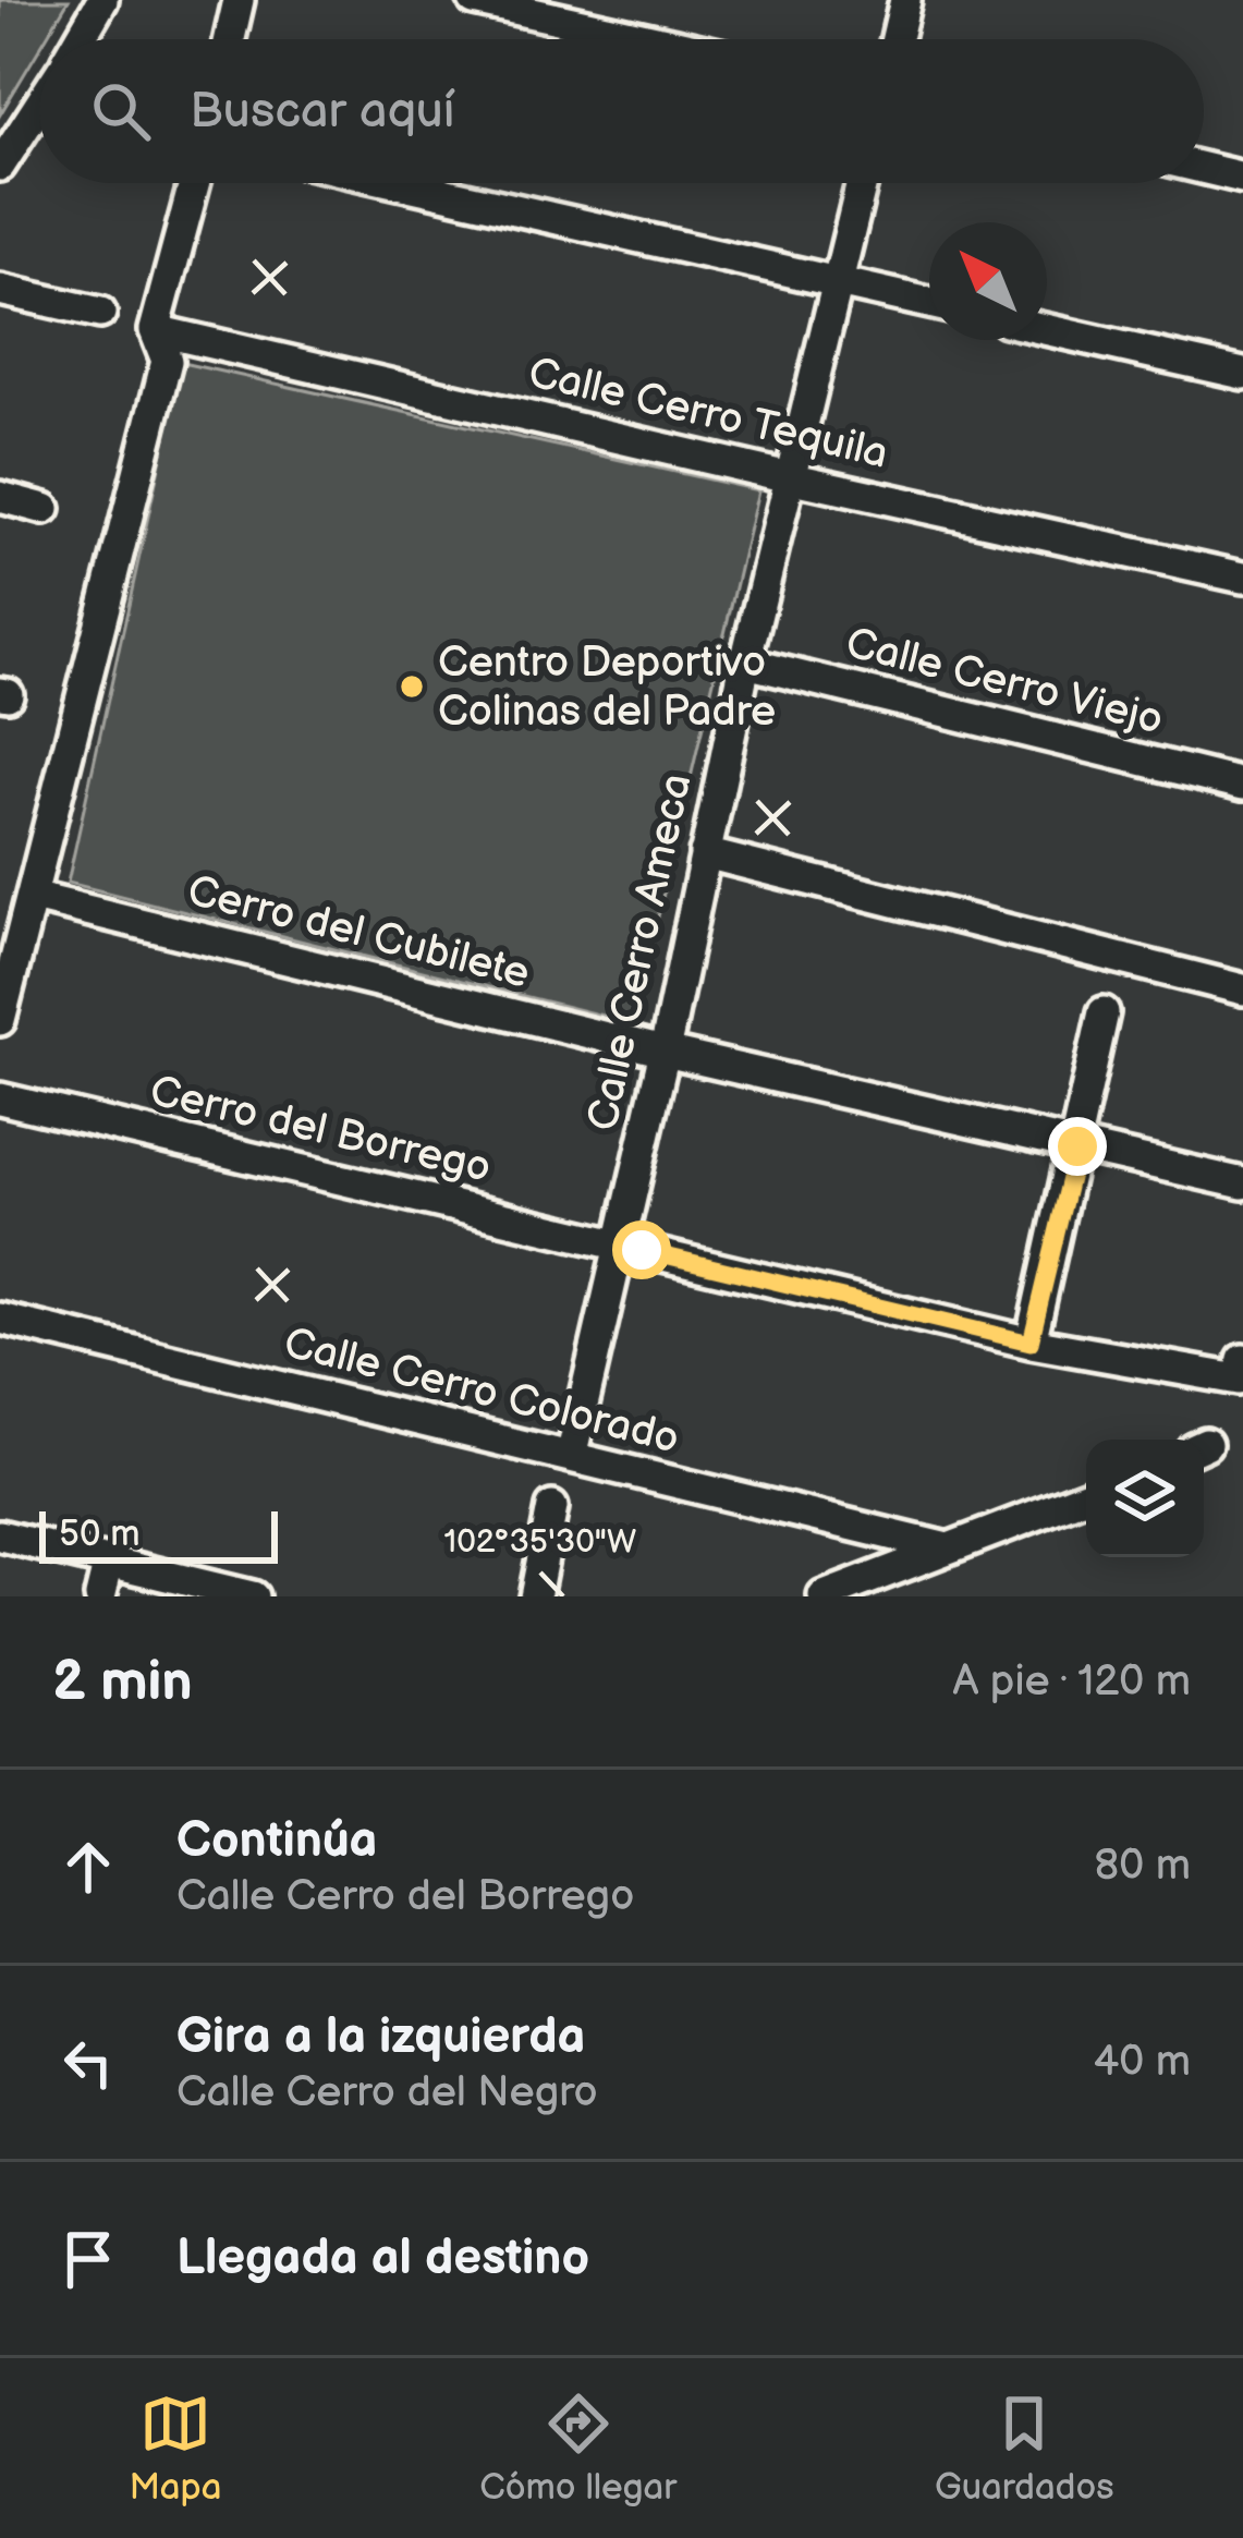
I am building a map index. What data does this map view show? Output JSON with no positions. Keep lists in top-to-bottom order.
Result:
{
  "streets": {
    "street": [
      "Calle Cerro Tequila",
      "Calle Cerro Viejo",
      "Cerro del Cubilete",
      "Calle Cerro Ameca",
      "Cerro del Borrego",
      "Calle Cerro Colorado"
    ]
  },
  "crossings": [
    ["Calle Cerro Tequila", "Calle Cerro Ameca"],
    ["Calle Cerro Viejo", "Calle Cerro Ameca"],
    ["Cerro del Cubilete", "Calle Cerro Ameca"],
    ["Calle Cerro Ameca", "Cerro del Borrego"],
    ["Calle Cerro Ameca", "Calle Cerro Colorado"]
  ],
  "places": ["Centro Deportivo Colinas del Padre"],
  "scale_bar": "50 m",
  "north": "top left",
  "page": {
    "search": "Buscar aquí",
    "scale": "50 m",
    "heading": ["2 min", "A pie · 120 m"],
    "list": [
      ["Continúa", "Calle Cerro del Borrego", "80 m"],
      ["Gira a la izquierda", "Calle Cerro del Negro", "40 m"],
      "Llegada al destino"
    ],
    "nav": ["Mapa", "Cómo llegar", "Guardados"]
  },
  "coordinates": ["102°35'30\"W"]
}
